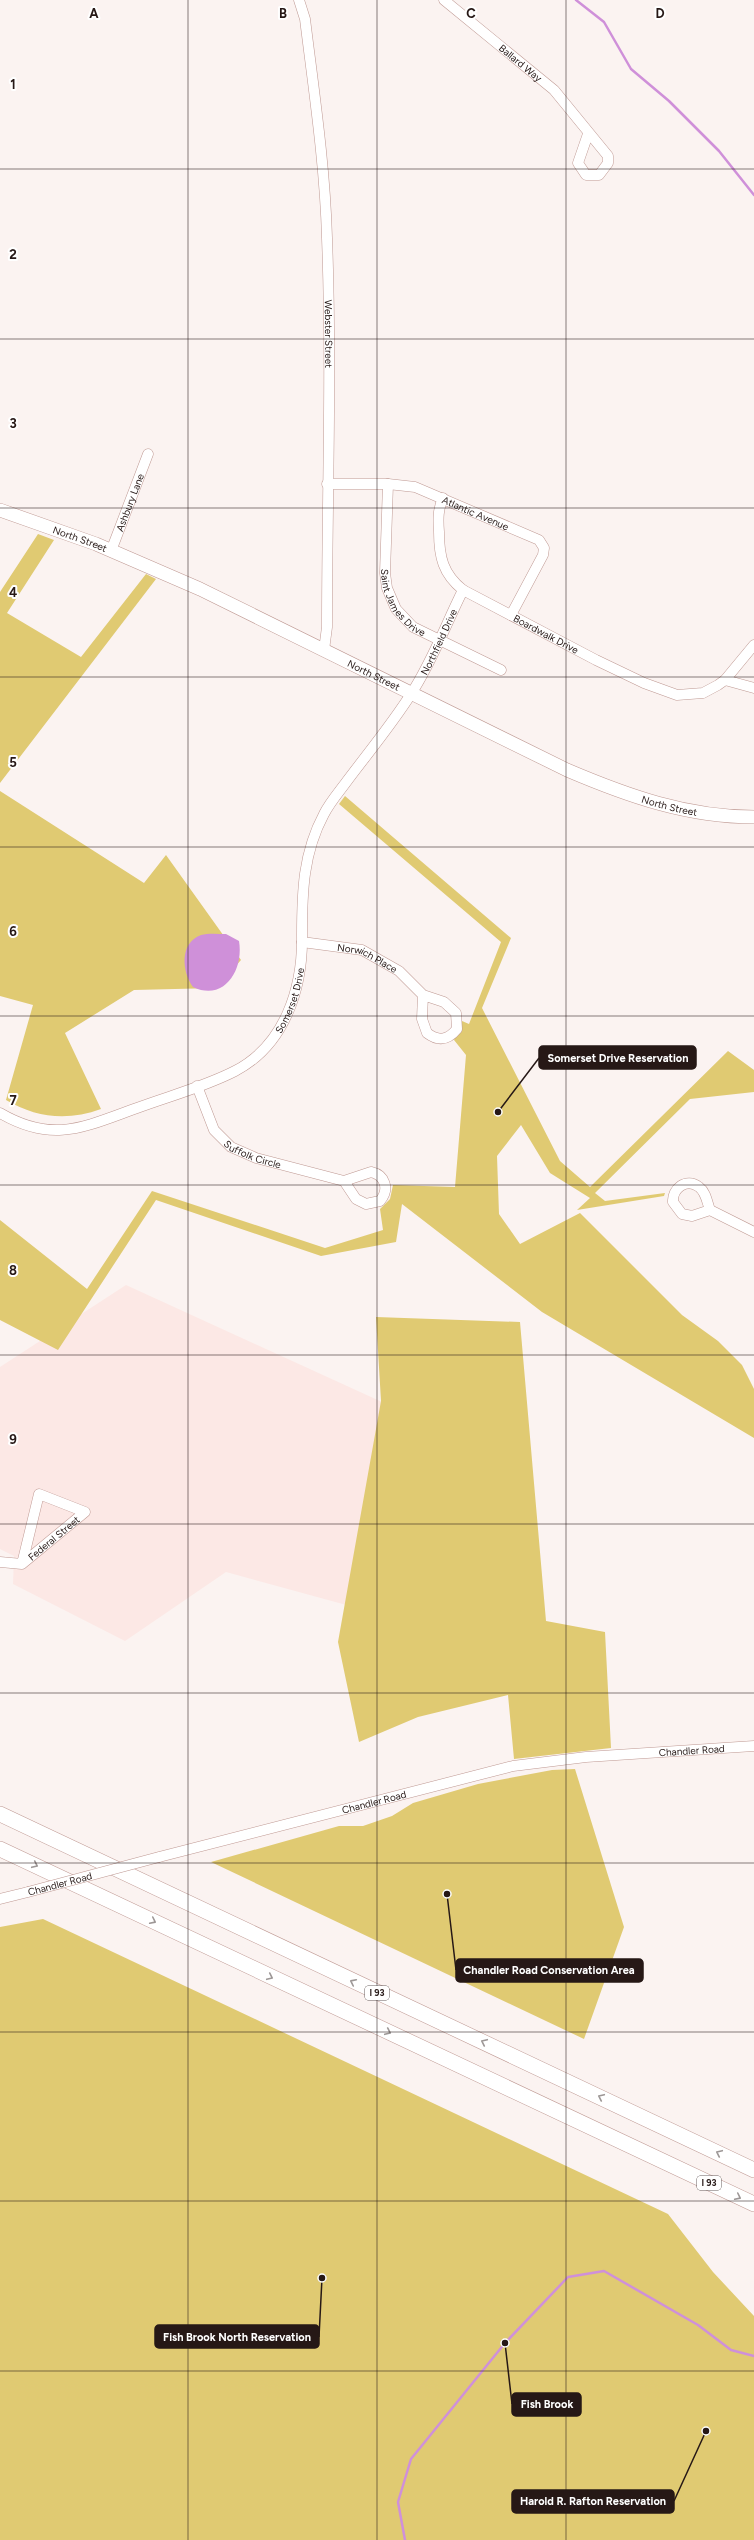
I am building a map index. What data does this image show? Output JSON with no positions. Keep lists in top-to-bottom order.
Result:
{
  "streets": {
    "highway": ["I 93"],
    "main road": ["North Street"],
    "street": [
      "Ballard Way",
      "Webster Street",
      "Ashbury Lane",
      "Atlantic Avenue",
      "Saint James Drive",
      "Boardwalk Drive",
      "Northfield Drive",
      "Norwich Place",
      "Somerset Drive",
      "Suffolk Circle",
      "Federal Street",
      "Chandler Road"
    ]
  },
  "crossings": [
    ["Webster Street", "Atlantic Avenue"],
    ["Webster Street", "North Street"],
    ["Ashbury Lane", "North Street"],
    ["Atlantic Avenue", "Saint James Drive"],
    ["Atlantic Avenue", "Boardwalk Drive"],
    ["North Street", "Northfield Drive"],
    ["North Street", "Somerset Drive"],
    ["Saint James Drive", "Northfield Drive"],
    ["Boardwalk Drive", "Northfield Drive"],
    ["Northfield Drive", "Somerset Drive"],
    ["Norwich Place", "Somerset Drive"],
    ["Somerset Drive", "Suffolk Circle"]
  ],
  "places": [
    "Somerset Drive Reservation",
    "Chandler Road Conservation Area",
    "Fish Brook North Reservation",
    "Fish Brook",
    "Harold R. Rafton Reservation"
  ],
  "grid": {
    "columns": [
      "A",
      "B",
      "C",
      "D"
    ],
    "rows": [
      "1",
      "2",
      "3",
      "4",
      "5",
      "6",
      "7",
      "8",
      "9"
    ]
  }
}
